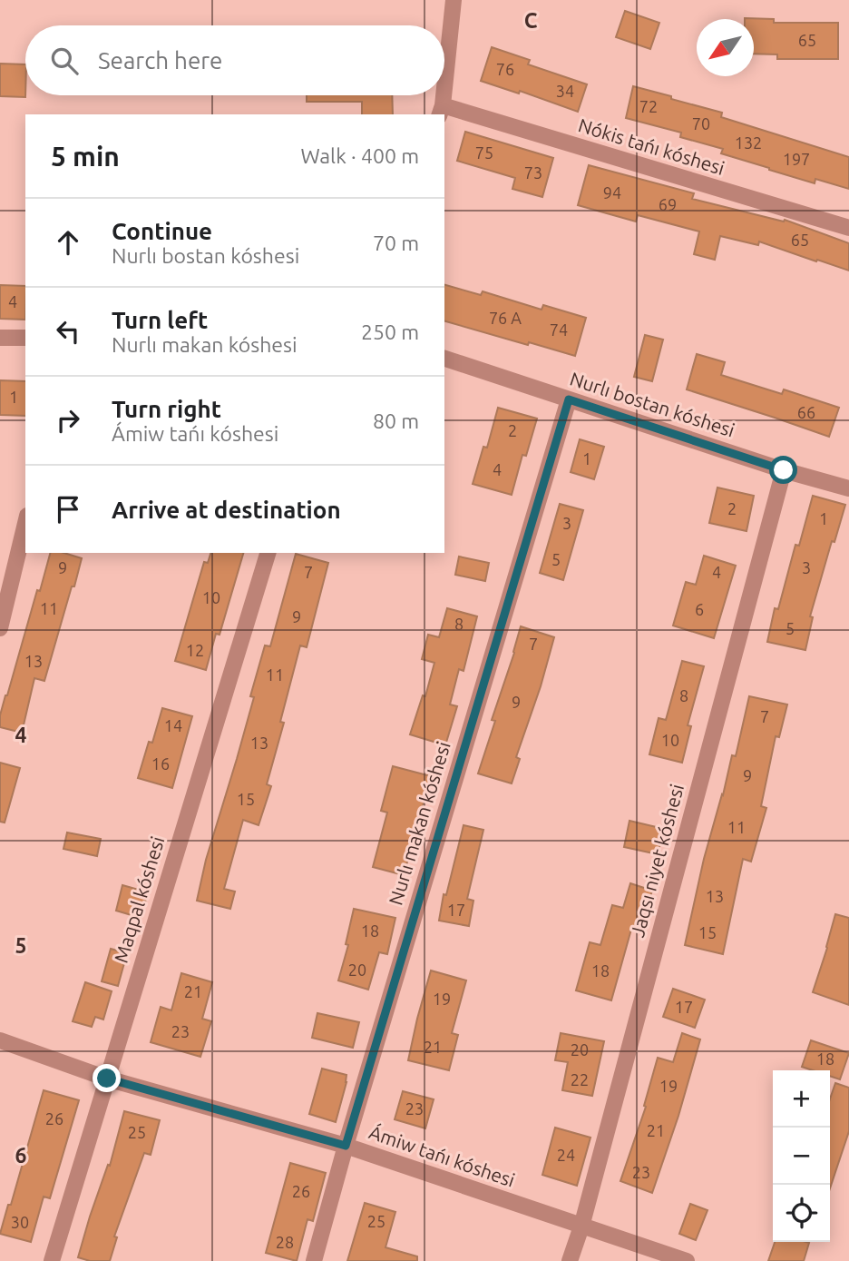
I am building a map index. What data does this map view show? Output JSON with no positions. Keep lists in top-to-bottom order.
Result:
{
  "streets": {
    "street": [
      "Nókis tańı kóshesi",
      "Nurlı bostan kóshesi",
      "Nurlı makan kóshesi",
      "Jaqsı niyet kóshesi",
      "Maqpal kóshesi",
      "Ámiw tańı kóshesi"
    ]
  },
  "crossings": [
    ["Nurlı bostan kóshesi", "Nurlı makan kóshesi"],
    ["Nurlı bostan kóshesi", "Jaqsı niyet kóshesi"],
    ["Nurlı makan kóshesi", "Ámiw tańı kóshesi"],
    ["Jaqsı niyet kóshesi", "Ámiw tańı kóshesi"],
    ["Maqpal kóshesi", "Ámiw tańı kóshesi"]
  ],
  "house_numbers": [
    "65",
    "76",
    "34",
    "72",
    "70",
    "132",
    "75",
    "197",
    "73",
    "94",
    "69",
    "65",
    "4",
    "76 А",
    "74",
    "1",
    "66",
    "2",
    "1",
    "4",
    "2",
    "1",
    "3",
    "5",
    "9",
    "3",
    "7",
    "4",
    "10",
    "11",
    "6",
    "9",
    "8",
    "5",
    "7",
    "12",
    "13",
    "11",
    "8",
    "9",
    "7",
    "14",
    "10",
    "13",
    "16",
    "9",
    "15",
    "11",
    "13",
    "17",
    "18",
    "15",
    "20",
    "18",
    "21",
    "19",
    "17",
    "23",
    "21",
    "20",
    "18",
    "22",
    "19",
    "23",
    "26",
    "21",
    "25",
    "24",
    "23",
    "26",
    "25",
    "30",
    "28"
  ],
  "north": "bottom left",
  "page": {
    "search": "Search here",
    "heading": ["5 min", "Walk · 400 m"],
    "list": [
      ["Continue", "Nurlı bostan kóshesi", "70 m"],
      ["Turn left", "Nurlı makan kóshesi", "250 m"],
      ["Turn right", "Ámiw tańı kóshesi", "80 m"],
      "Arrive at destination"
    ],
    "map_buttons": ["+", "−"]
  },
  "grid": {
    "columns": ["C"],
    "rows": ["4", "5", "6"]
  }
}
